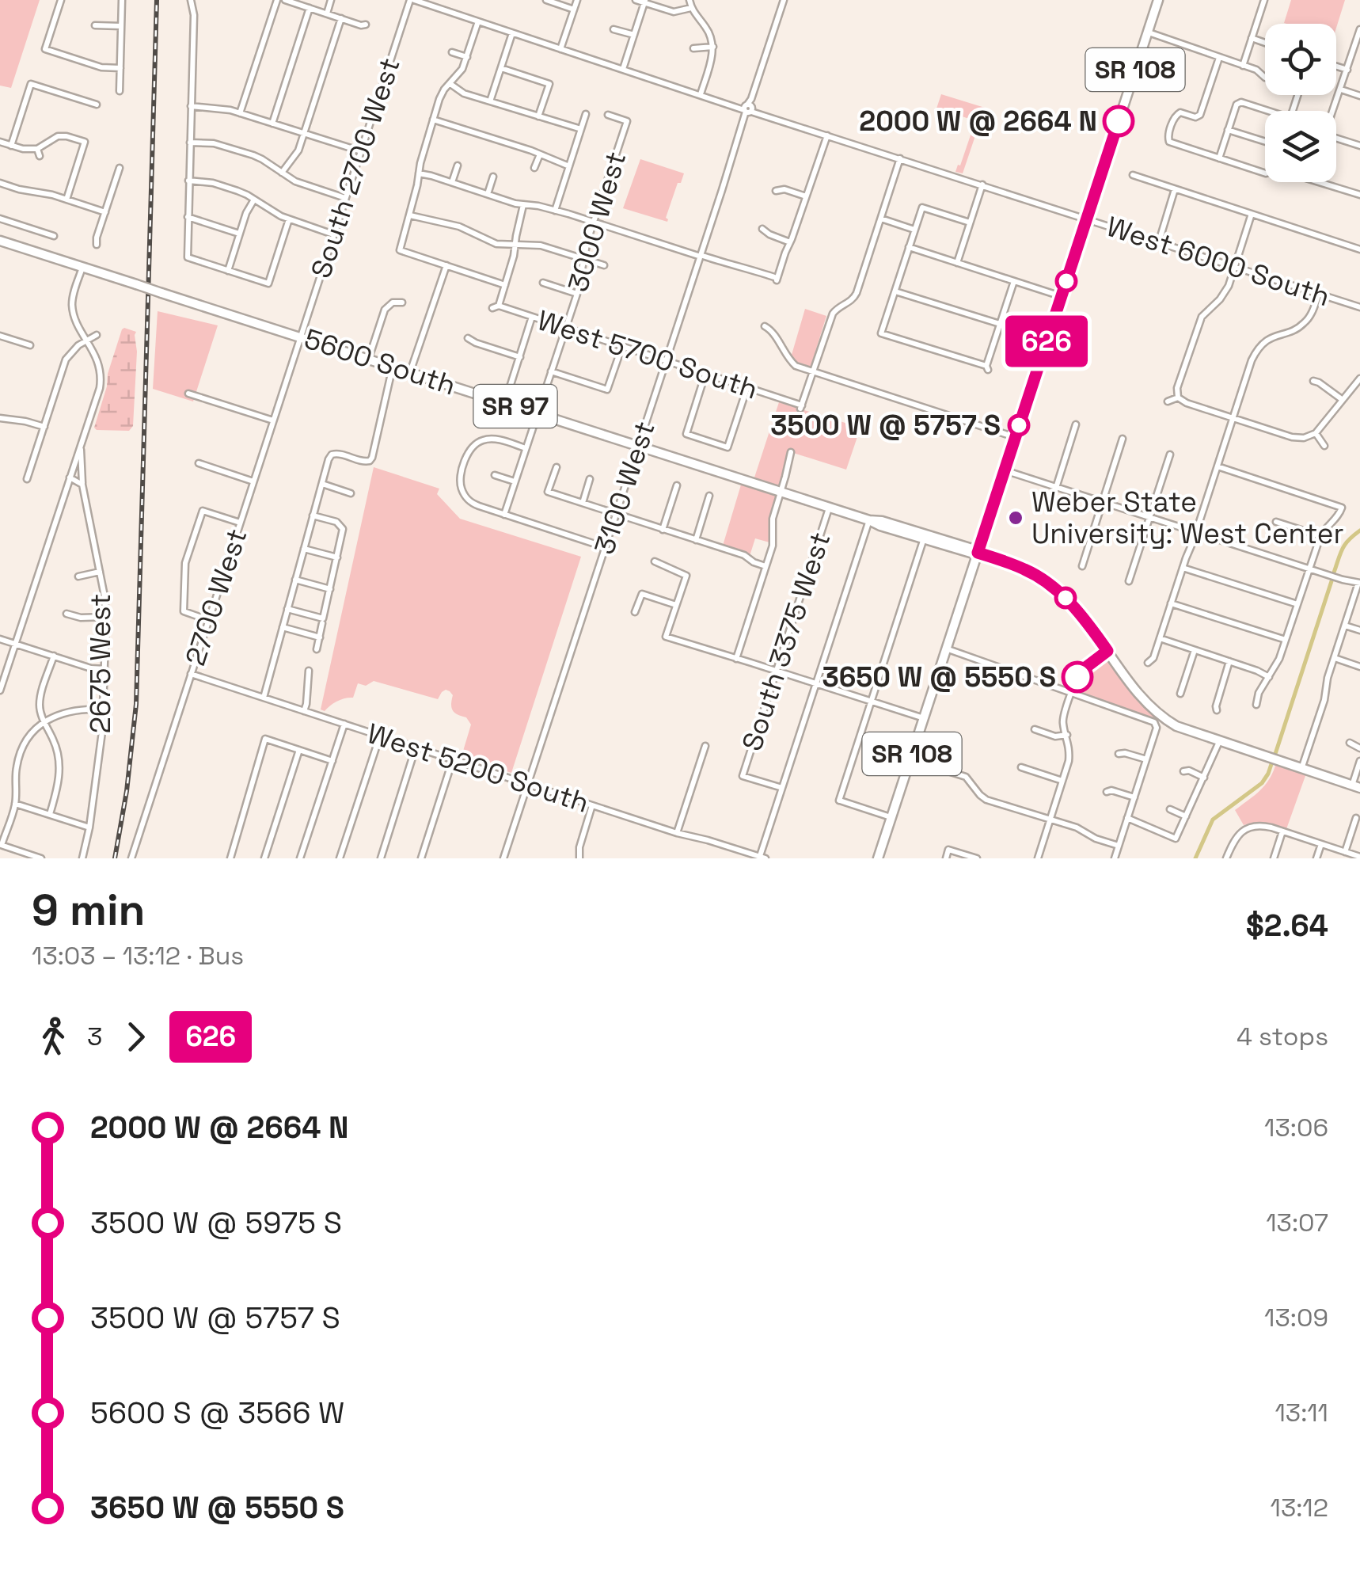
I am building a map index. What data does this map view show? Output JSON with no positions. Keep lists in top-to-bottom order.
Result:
{
  "streets": {
    "main road": ["SR 108", "5600 South", "SR 97"],
    "street": [
      "South 2700 West",
      "3000 West",
      "West 6000 South",
      "West 5700 South",
      "3100 West",
      "2700 West",
      "South 3375 West",
      "2675 West",
      "West 5200 South"
    ]
  },
  "crossings": [
    ["SR 108", "West 6000 South"],
    ["SR 108", "West 5700 South"],
    ["SR 108", "5600 South"],
    ["SR 108", "SR 97"],
    ["South 2700 West", "West 6000 South"],
    ["South 2700 West", "5600 South"],
    ["South 2700 West", "2700 West"],
    ["3000 West", "West 5700 South"],
    ["3000 West", "5600 South"],
    ["West 6000 South", "3100 West"],
    ["West 5700 South", "3100 West"],
    ["5600 South", "SR 97"],
    ["5600 South", "3100 West"],
    ["5600 South", "2700 West"],
    ["5600 South", "South 3375 West"],
    ["3100 West", "West 5200 South"],
    ["2700 West", "West 5200 South"]
  ],
  "places": [
    "2000 W @ 2664 N",
    "3500 W @ 5757 S",
    "Weber State University: West Center",
    "3650 W @ 5550 S"
  ],
  "lines": ["bus line 626"],
  "page": {
    "on_map": "626",
    "heading": ["9 min", "13:03 – 13:12 · Bus", "$2.64"],
    "legs": ["3", "626", "4 stops"],
    "list": [
      {
        "name": "2000 W @ 2664 N",
        "value": "13:06"
      },
      {
        "name": "3500 W @ 5975 S",
        "value": "13:07"
      },
      {
        "name": "3500 W @ 5757 S",
        "value": "13:09"
      },
      {
        "name": "5600 S @ 3566 W",
        "value": "13:11"
      },
      {
        "name": "3650 W @ 5550 S",
        "value": "13:12"
      }
    ]
  }
}
